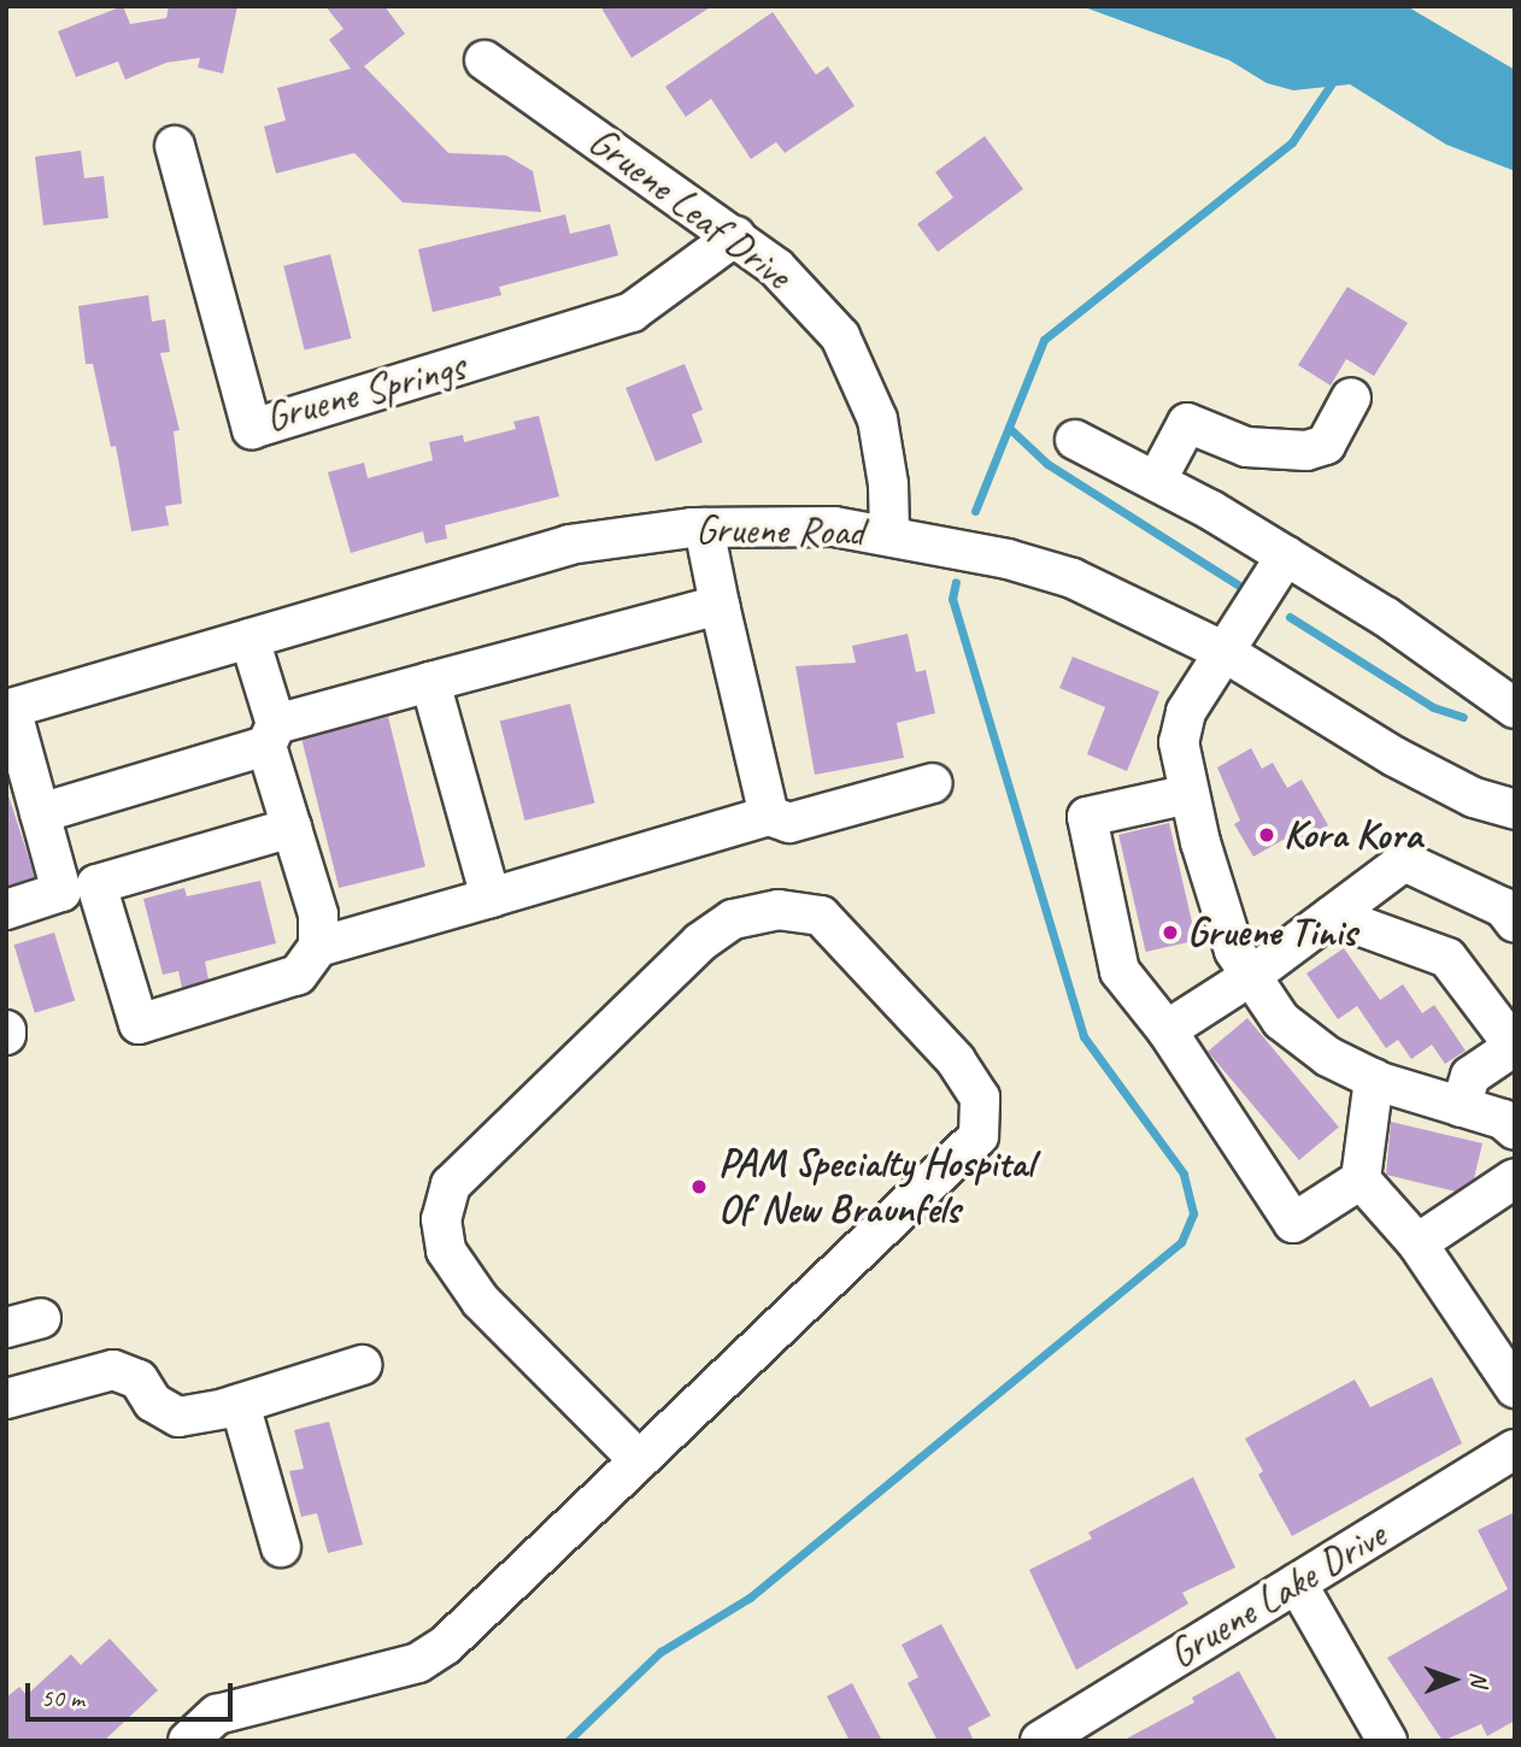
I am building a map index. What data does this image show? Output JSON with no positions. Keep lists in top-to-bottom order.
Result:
{
  "streets": {
    "street": [
      "Gruene Leaf Drive",
      "Gruene Springs",
      "Gruene Road",
      "Gruene Lake Drive"
    ]
  },
  "crossings": [
    ["Gruene Leaf Drive", "Gruene Springs"],
    ["Gruene Leaf Drive", "Gruene Road"]
  ],
  "places": ["Kora Kora", "Gruene Tinis", "PAM Specialty Hospital Of New Braunfels"],
  "scale_bar": "50 m",
  "north": "right"
}
